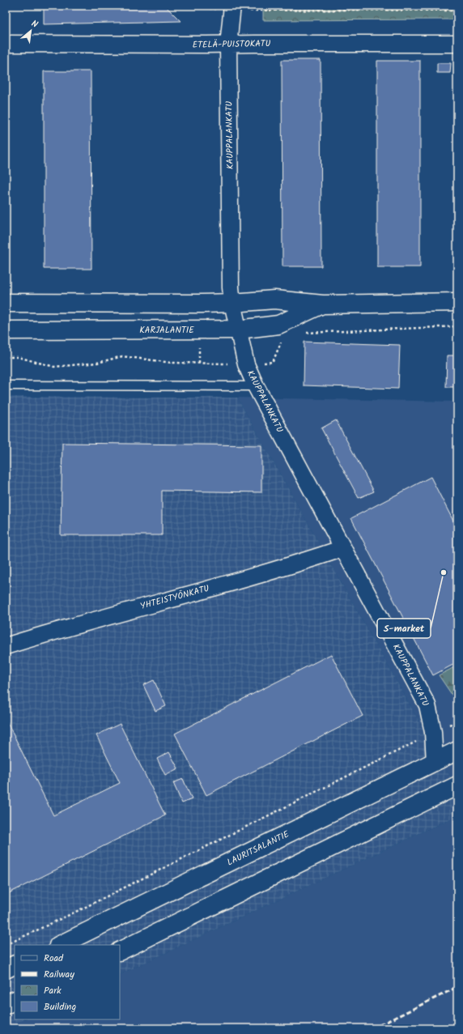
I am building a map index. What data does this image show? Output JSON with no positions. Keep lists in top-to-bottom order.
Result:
{
  "streets": {
    "main road": ["KARJALANTIE", "LAURITSALANTIE"],
    "street": ["ETELÄ-PUISTOKATU", "KAUPPALANKATU", "YHTEISTYÖNKATU"]
  },
  "crossings": [
    ["ETELÄ-PUISTOKATU", "KAUPPALANKATU"],
    ["KAUPPALANKATU", "KARJALANTIE"],
    ["KAUPPALANKATU", "YHTEISTYÖNKATU"],
    ["KAUPPALANKATU", "LAURITSALANTIE"]
  ],
  "places": ["S-market"],
  "legend": [
    "Road",
    "Railway",
    "Park",
    "Building"
  ],
  "north": "top right"
}
